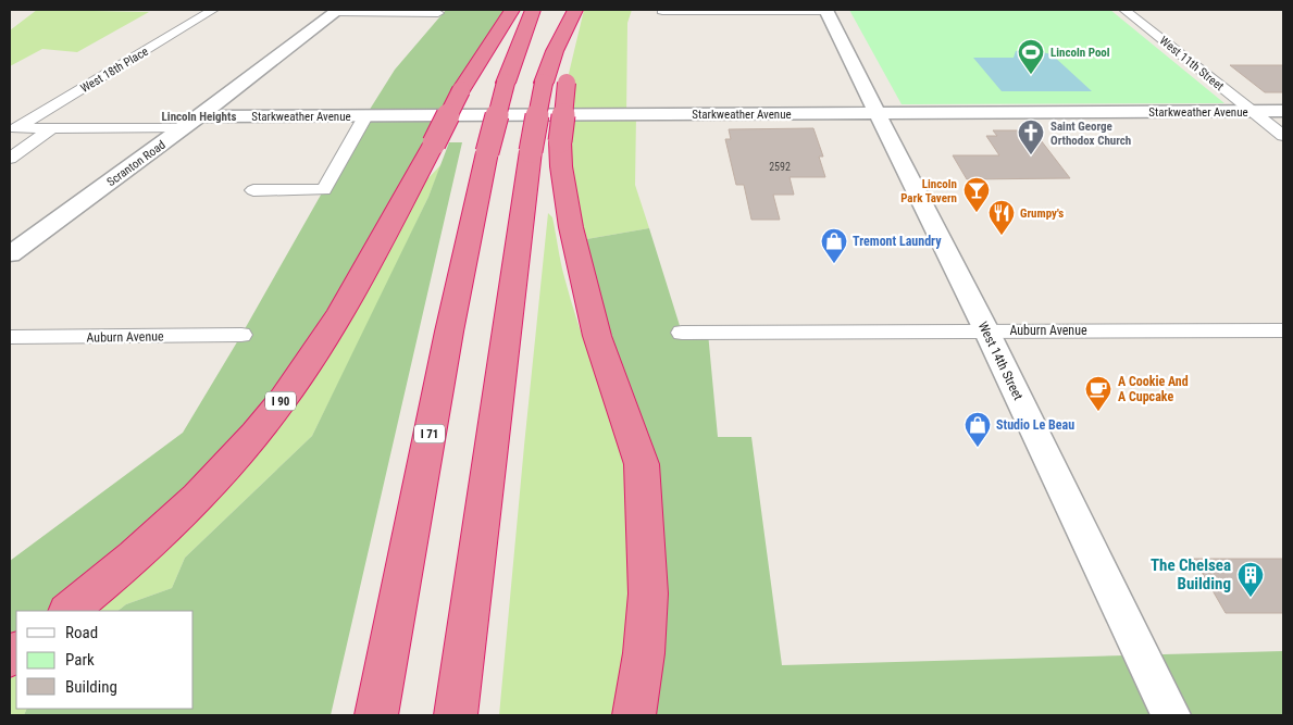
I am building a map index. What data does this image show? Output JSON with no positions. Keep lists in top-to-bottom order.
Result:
{
  "streets": {
    "highway": ["I 90", "I 71"],
    "street": [
      "West 11th Street",
      "West 18th Place",
      "Starkweather Avenue",
      "Scranton Road",
      "Auburn Avenue",
      "West 14th Street"
    ]
  },
  "crossings": [
    ["West 11th Street", "Starkweather Avenue"],
    ["Starkweather Avenue", "Scranton Road"],
    ["Starkweather Avenue", "West 14th Street"],
    ["Auburn Avenue", "West 14th Street"]
  ],
  "districts": ["Lincoln Heights"],
  "places": {
    "sports": ["Lincoln Pool"],
    "church": ["Saint George Orthodox Church"],
    "bar": ["Lincoln Park Tavern"],
    "restaurant": ["Grumpy's"],
    "shop": ["Tremont Laundry", "Studio Le Beau"],
    "cafe": ["A Cookie And A Cupcake"],
    "building": ["The Chelsea Building"]
  },
  "house_numbers": ["2592"],
  "legend": ["Road", "Park", "Building"]
}
